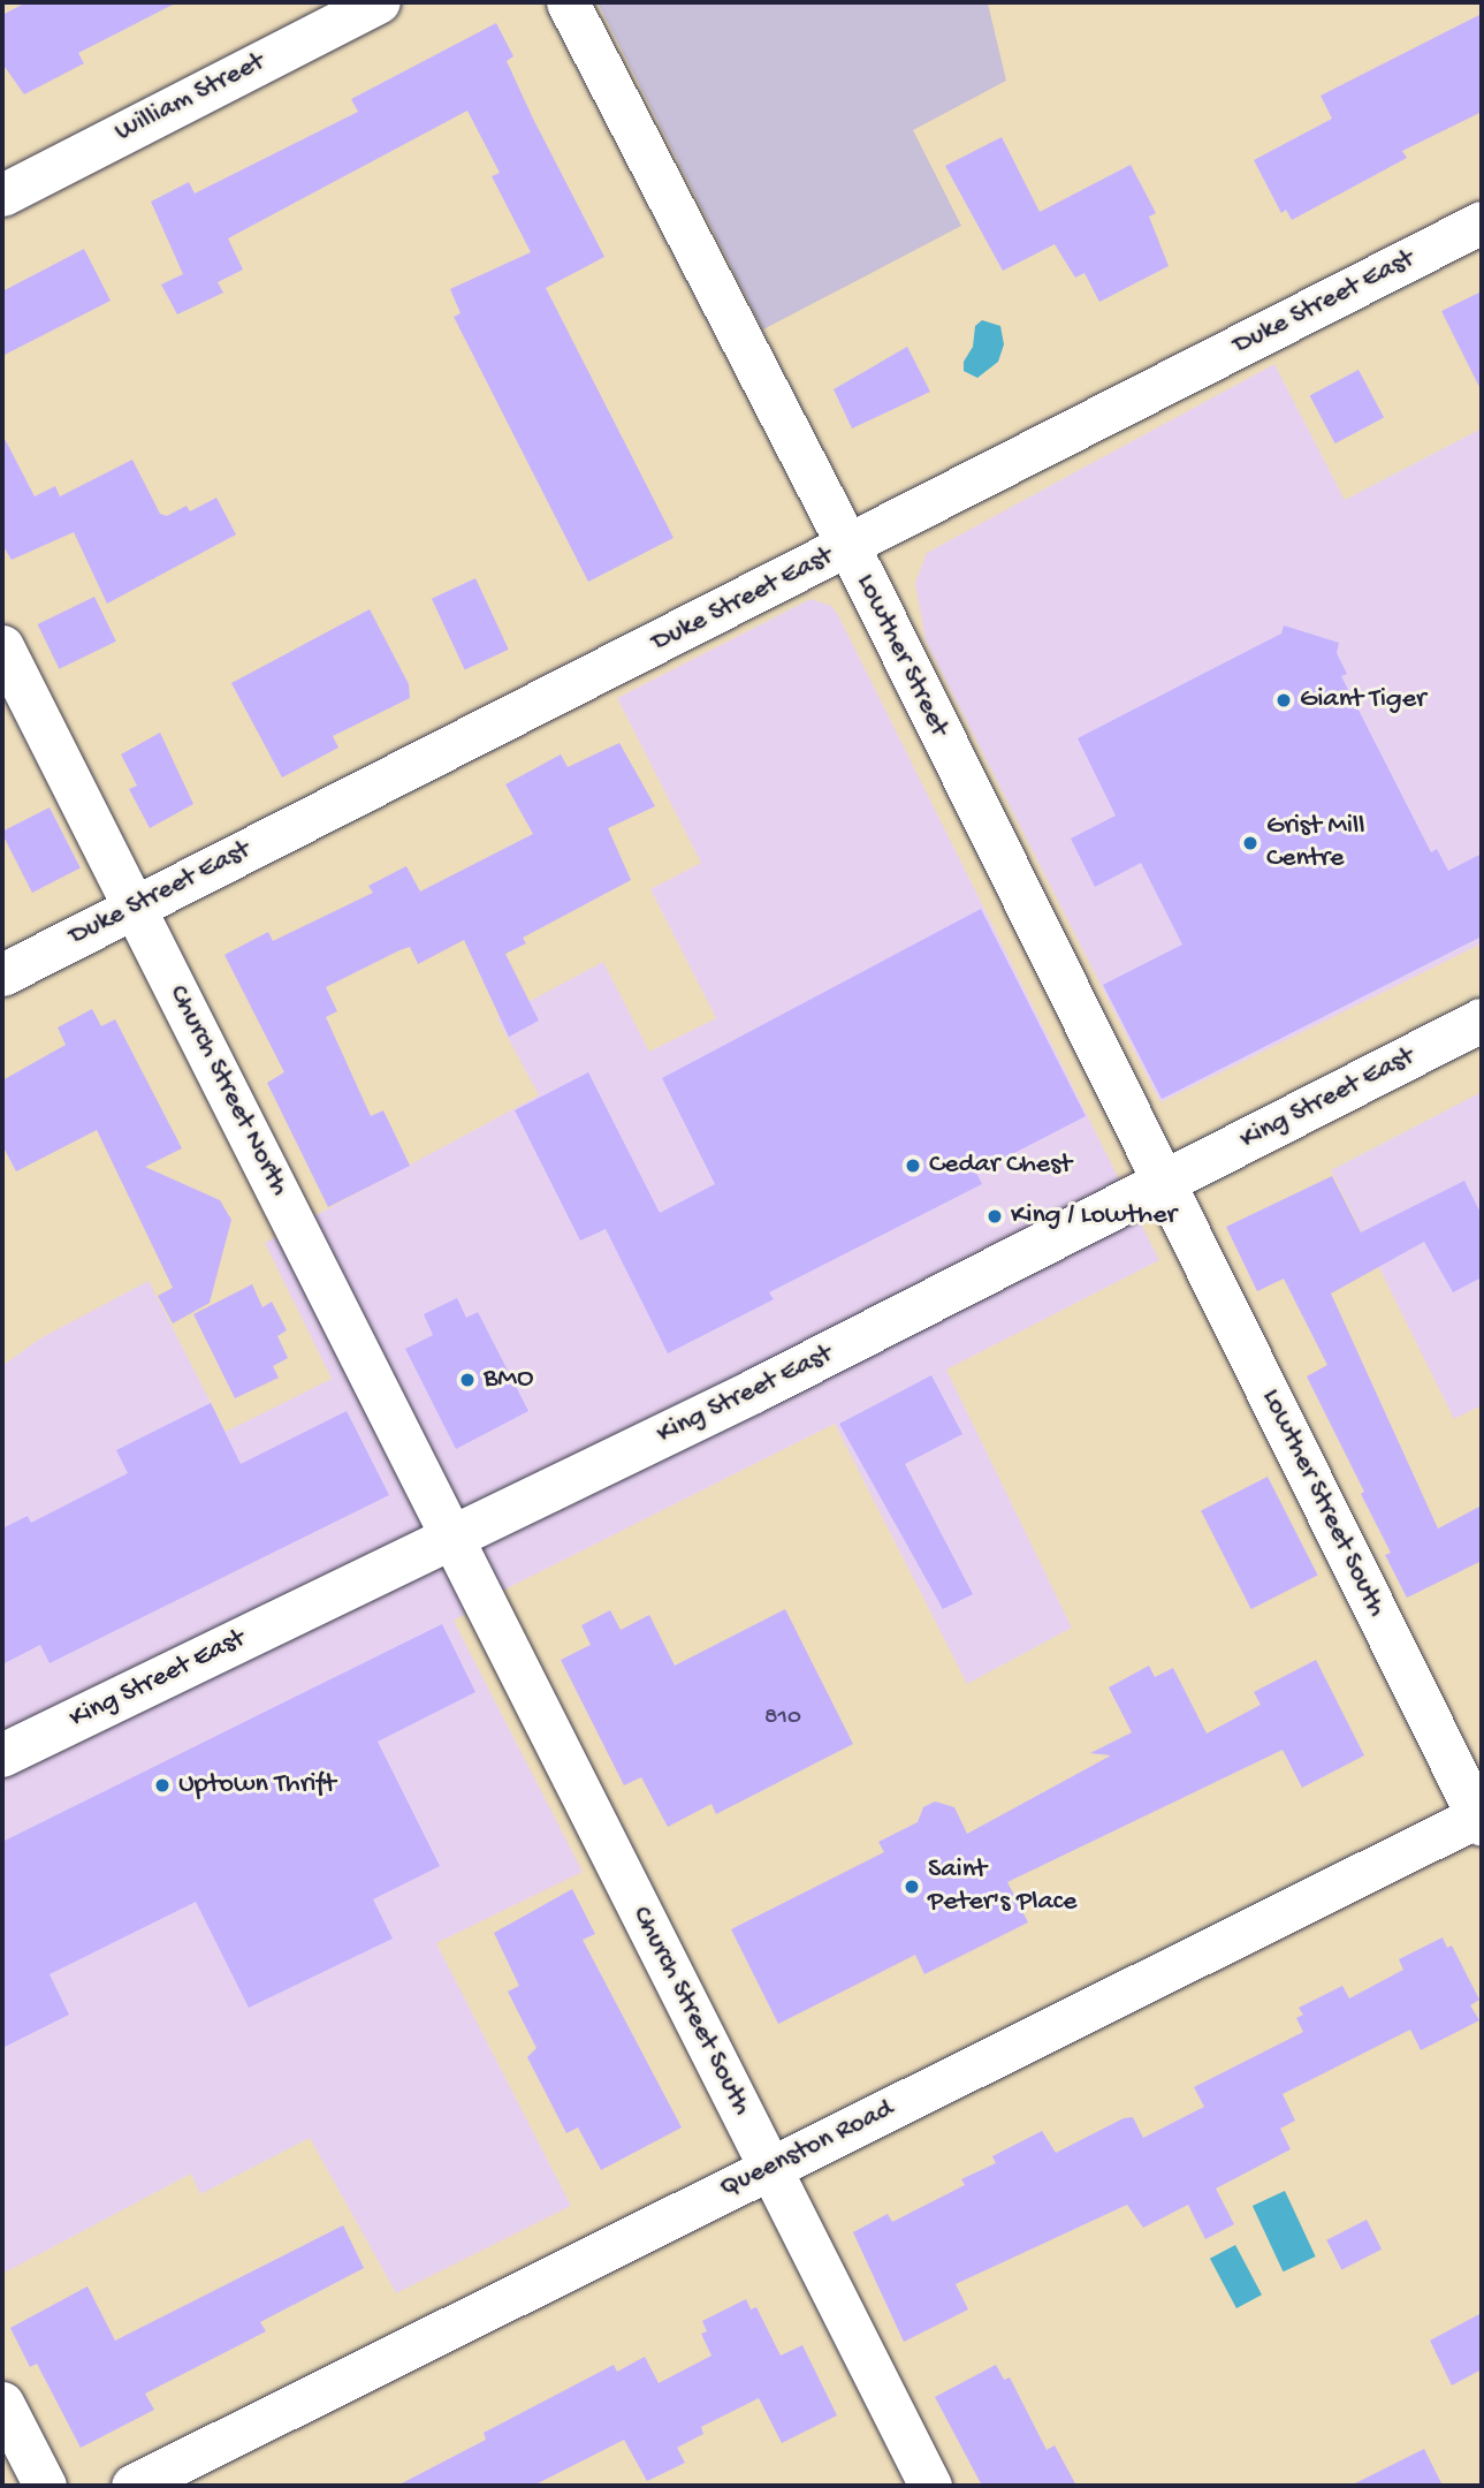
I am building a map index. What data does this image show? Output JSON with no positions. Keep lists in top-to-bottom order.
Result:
{
  "streets": {
    "main road": ["King Street East"],
    "street": [
      "William Street",
      "Duke Street East",
      "Lowther Street",
      "Church Street North",
      "Lowther Street South",
      "Church Street South",
      "Queenston Road"
    ]
  },
  "crossings": [
    ["Duke Street East", "Lowther Street"],
    ["Duke Street East", "Church Street North"],
    ["Lowther Street", "King Street East"],
    ["Lowther Street", "Lowther Street South"],
    ["Church Street North", "King Street East"],
    ["Church Street North", "Church Street South"],
    ["King Street East", "Lowther Street South"],
    ["King Street East", "Church Street South"],
    ["Lowther Street South", "Queenston Road"],
    ["Church Street South", "Queenston Road"]
  ],
  "places": [
    "Giant Tiger",
    "Grist Mill Centre",
    "Cedar Chest",
    "King / Lowther",
    "BMO",
    "Uptown Thrift",
    "Saint Peter's Place"
  ],
  "house_numbers": ["810"]
}
